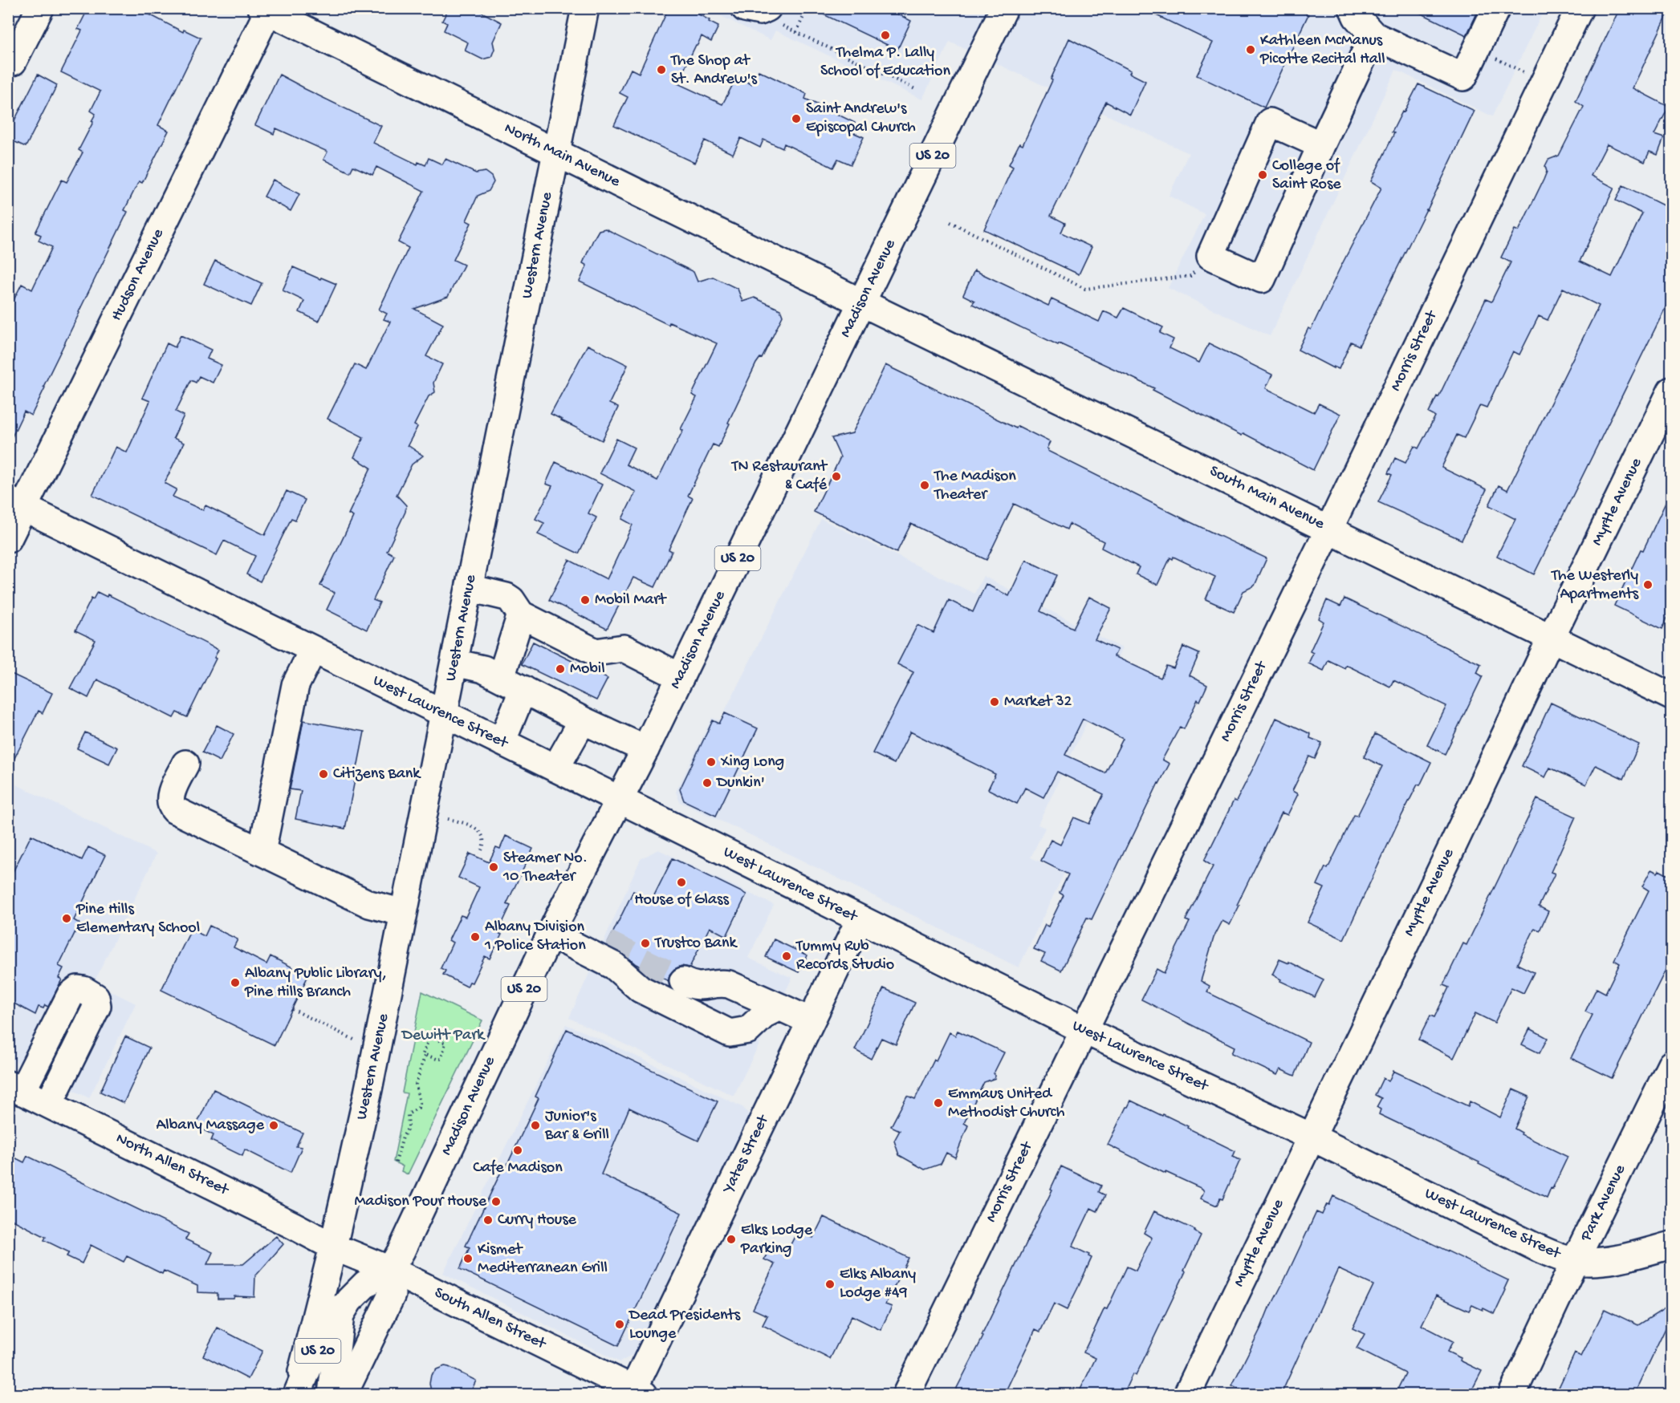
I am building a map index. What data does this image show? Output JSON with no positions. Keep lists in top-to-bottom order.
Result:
{
  "streets": {
    "street": [
      "North Main Avenue",
      "US 20",
      "Western Avenue",
      "Hudson Avenue",
      "Madison Avenue",
      "Morris Street",
      "South Main Avenue",
      "Myrtle Avenue",
      "West Lawrence Street",
      "Yates Street",
      "North Allen Street",
      "Park Avenue",
      "South Allen Street"
    ]
  },
  "crossings": [
    ["North Main Avenue", "Western Avenue"],
    ["North Main Avenue", "Hudson Avenue"],
    ["North Main Avenue", "Madison Avenue"],
    ["North Main Avenue", "South Main Avenue"],
    ["US 20", "Western Avenue"],
    ["US 20", "Madison Avenue"],
    ["US 20", "South Allen Street"],
    ["Western Avenue", "West Lawrence Street"],
    ["Western Avenue", "North Allen Street"],
    ["Western Avenue", "South Allen Street"],
    ["Hudson Avenue", "West Lawrence Street"],
    ["Madison Avenue", "South Main Avenue"],
    ["Madison Avenue", "West Lawrence Street"],
    ["Madison Avenue", "South Allen Street"],
    ["Morris Street", "South Main Avenue"],
    ["Morris Street", "West Lawrence Street"],
    ["South Main Avenue", "Myrtle Avenue"],
    ["Myrtle Avenue", "West Lawrence Street"],
    ["West Lawrence Street", "Yates Street"],
    ["West Lawrence Street", "Park Avenue"],
    ["Yates Street", "South Allen Street"],
    ["North Allen Street", "South Allen Street"]
  ],
  "parks": ["Dewitt Park"],
  "places": [
    "Thelma P. Lally School of Education",
    "Kathleen McManus Picotte Recital Hall",
    "The Shop at St. Andrew's",
    "Saint Andrew's Episcopal Church",
    "College of Saint Rose",
    "TN Restaurant & Café",
    "The Madison Theater",
    "The Westerly Apartments",
    "Mobil Mart",
    "Mobil",
    "Market 32",
    "Xing Long",
    "Citizens Bank",
    "Dunkin'",
    "Steamer No. 10 Theater",
    "House of Glass",
    "Pine Hills Elementary School",
    "Albany Division 1 Police Station",
    "Trustco Bank",
    "Tummy Rub Records Studio",
    "Albany Public Library, Pine Hills Branch",
    "Emmaus United Methodist Church",
    "Albany Massage",
    "Junior's Bar & Grill",
    "Cafe Madison",
    "Madison Pour House",
    "Curry House",
    "Elks Lodge Parking",
    "Kismet Mediterranean Grill",
    "Elks Albany Lodge #49",
    "Dead Presidents Lounge"
  ]
}
